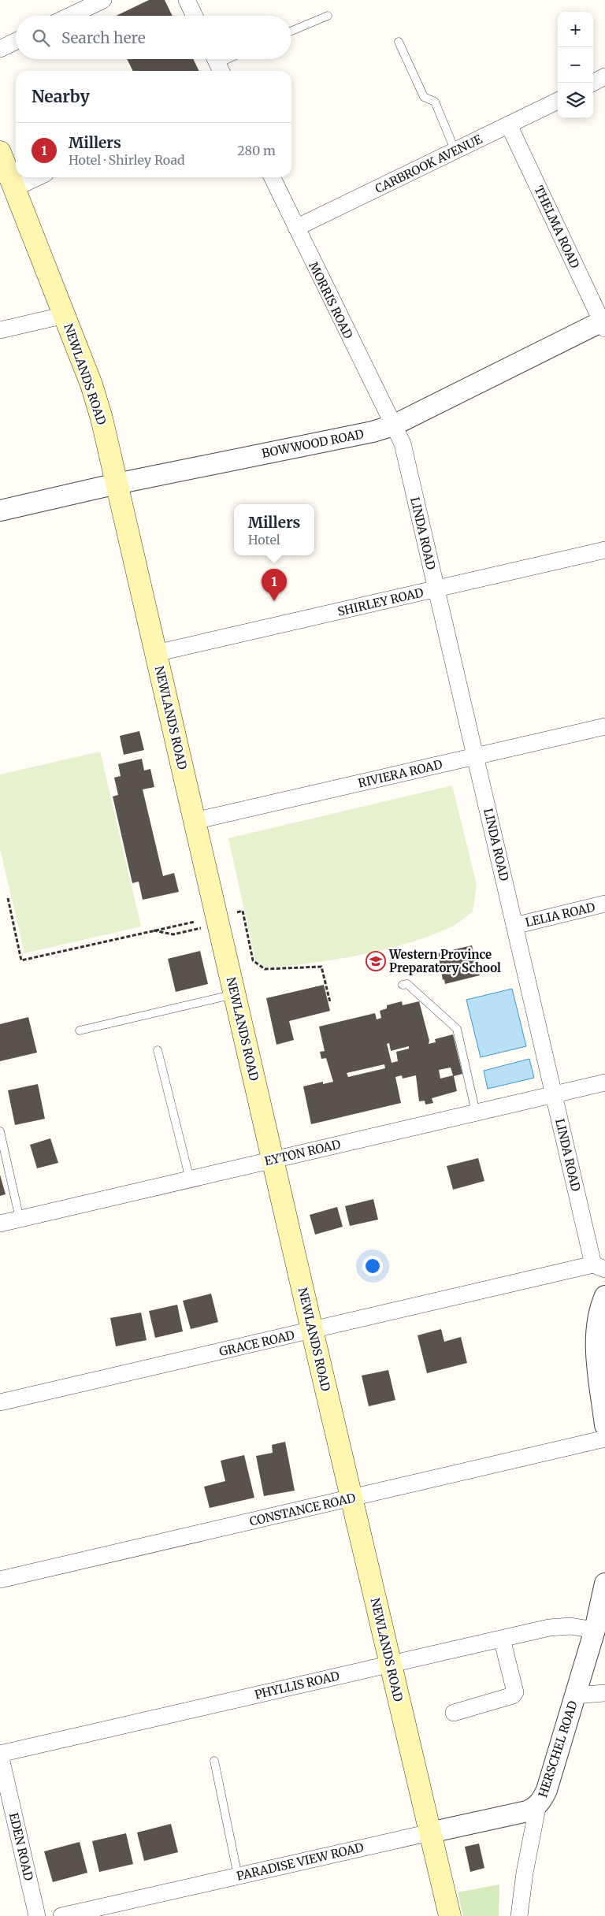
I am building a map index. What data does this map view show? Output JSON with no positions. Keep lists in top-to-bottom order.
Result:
{
  "streets": {
    "main road": ["NEWLANDS ROAD"],
    "street": [
      "CARBROOK AVENUE",
      "THELMA ROAD",
      "MORRIS ROAD",
      "BOWWOOD ROAD",
      "LINDA ROAD",
      "SHIRLEY ROAD",
      "RIVIERA ROAD",
      "LELIA ROAD",
      "EYTON ROAD",
      "GRACE ROAD",
      "CONSTANCE ROAD",
      "PHYLLIS ROAD",
      "HERSCHEL ROAD",
      "EDEN ROAD",
      "PARADISE VIEW ROAD"
    ]
  },
  "crossings": [
    ["CARBROOK AVENUE", "THELMA ROAD"],
    ["CARBROOK AVENUE", "MORRIS ROAD"],
    ["THELMA ROAD", "BOWWOOD ROAD"],
    ["MORRIS ROAD", "BOWWOOD ROAD"],
    ["MORRIS ROAD", "LINDA ROAD"],
    ["NEWLANDS ROAD", "BOWWOOD ROAD"],
    ["NEWLANDS ROAD", "SHIRLEY ROAD"],
    ["NEWLANDS ROAD", "RIVIERA ROAD"],
    ["NEWLANDS ROAD", "EYTON ROAD"],
    ["NEWLANDS ROAD", "GRACE ROAD"],
    ["NEWLANDS ROAD", "CONSTANCE ROAD"],
    ["NEWLANDS ROAD", "PHYLLIS ROAD"],
    ["NEWLANDS ROAD", "PARADISE VIEW ROAD"],
    ["BOWWOOD ROAD", "LINDA ROAD"],
    ["LINDA ROAD", "SHIRLEY ROAD"],
    ["LINDA ROAD", "RIVIERA ROAD"],
    ["LINDA ROAD", "LELIA ROAD"],
    ["LINDA ROAD", "EYTON ROAD"],
    ["LINDA ROAD", "GRACE ROAD"],
    ["PHYLLIS ROAD", "HERSCHEL ROAD"],
    ["PHYLLIS ROAD", "EDEN ROAD"],
    ["HERSCHEL ROAD", "PARADISE VIEW ROAD"]
  ],
  "places": {
    "school or university": ["Western Province Preparatory School"]
  },
  "page": {
    "map_buttons": ["+", "−"],
    "search": "Search here",
    "heading": "Nearby",
    "list": [
      {
        "mark": "1",
        "name": "Millers",
        "note": "Hotel · Shirley Road",
        "value": "280 m"
      }
    ],
    "popup": ["Millers", "Hotel"],
    "pins": "1"
  }
}
